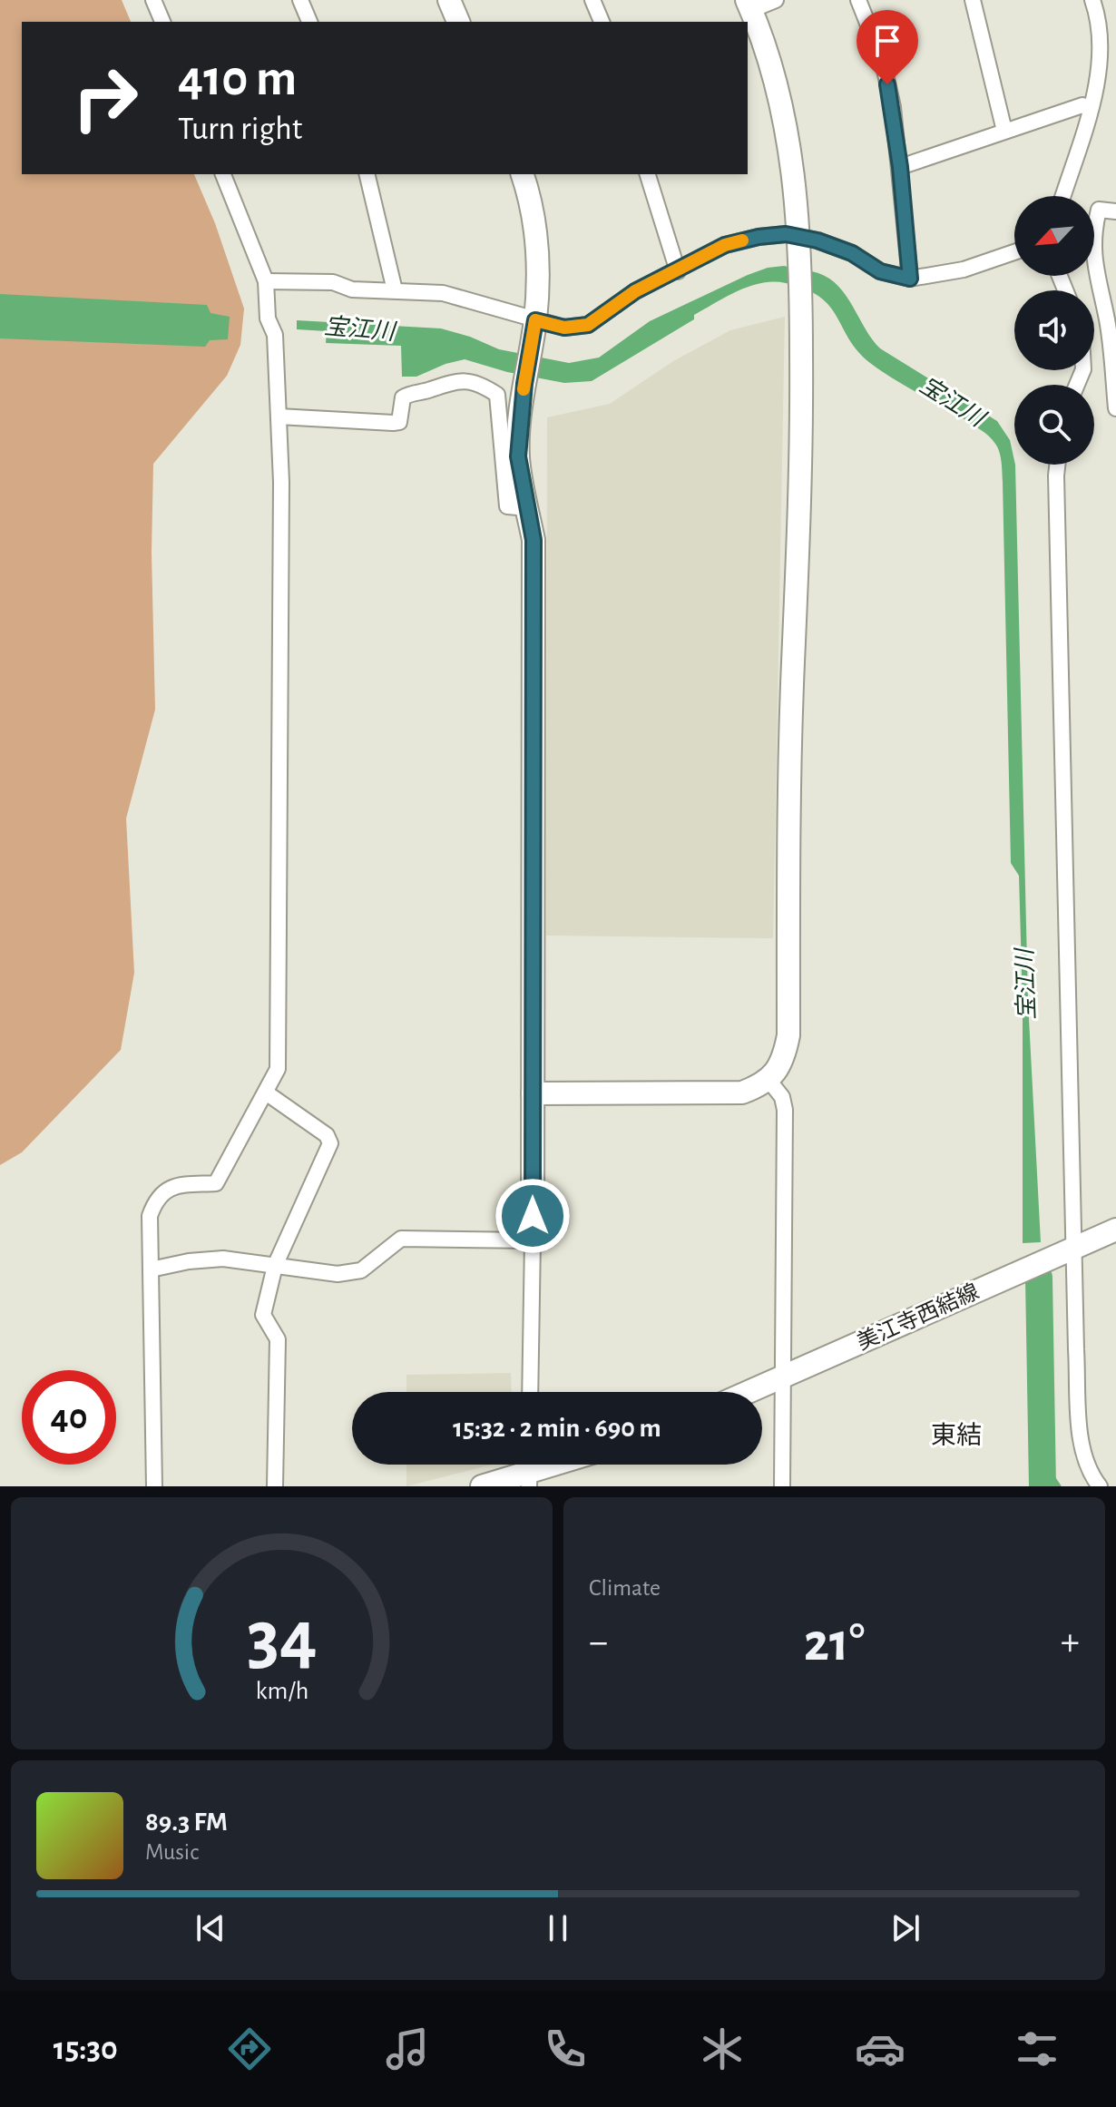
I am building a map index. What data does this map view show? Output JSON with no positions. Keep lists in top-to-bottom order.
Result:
{
  "streets": {
    "street": ["美江寺西結線"]
  },
  "districts": ["東結"],
  "water": ["宝江川"],
  "north": "bottom left",
  "page": {
    "turn": ["410 m", "Turn right"],
    "limit": "40",
    "trip": "15:32 · 2 min · 690 m",
    "tile": "Climate",
    "heat": ["−", "21°", "+"],
    "song": ["89.3 FM", "Music"],
    "tabs": "15:30",
    "gauge": ["34", "km/h"]
  }
}
